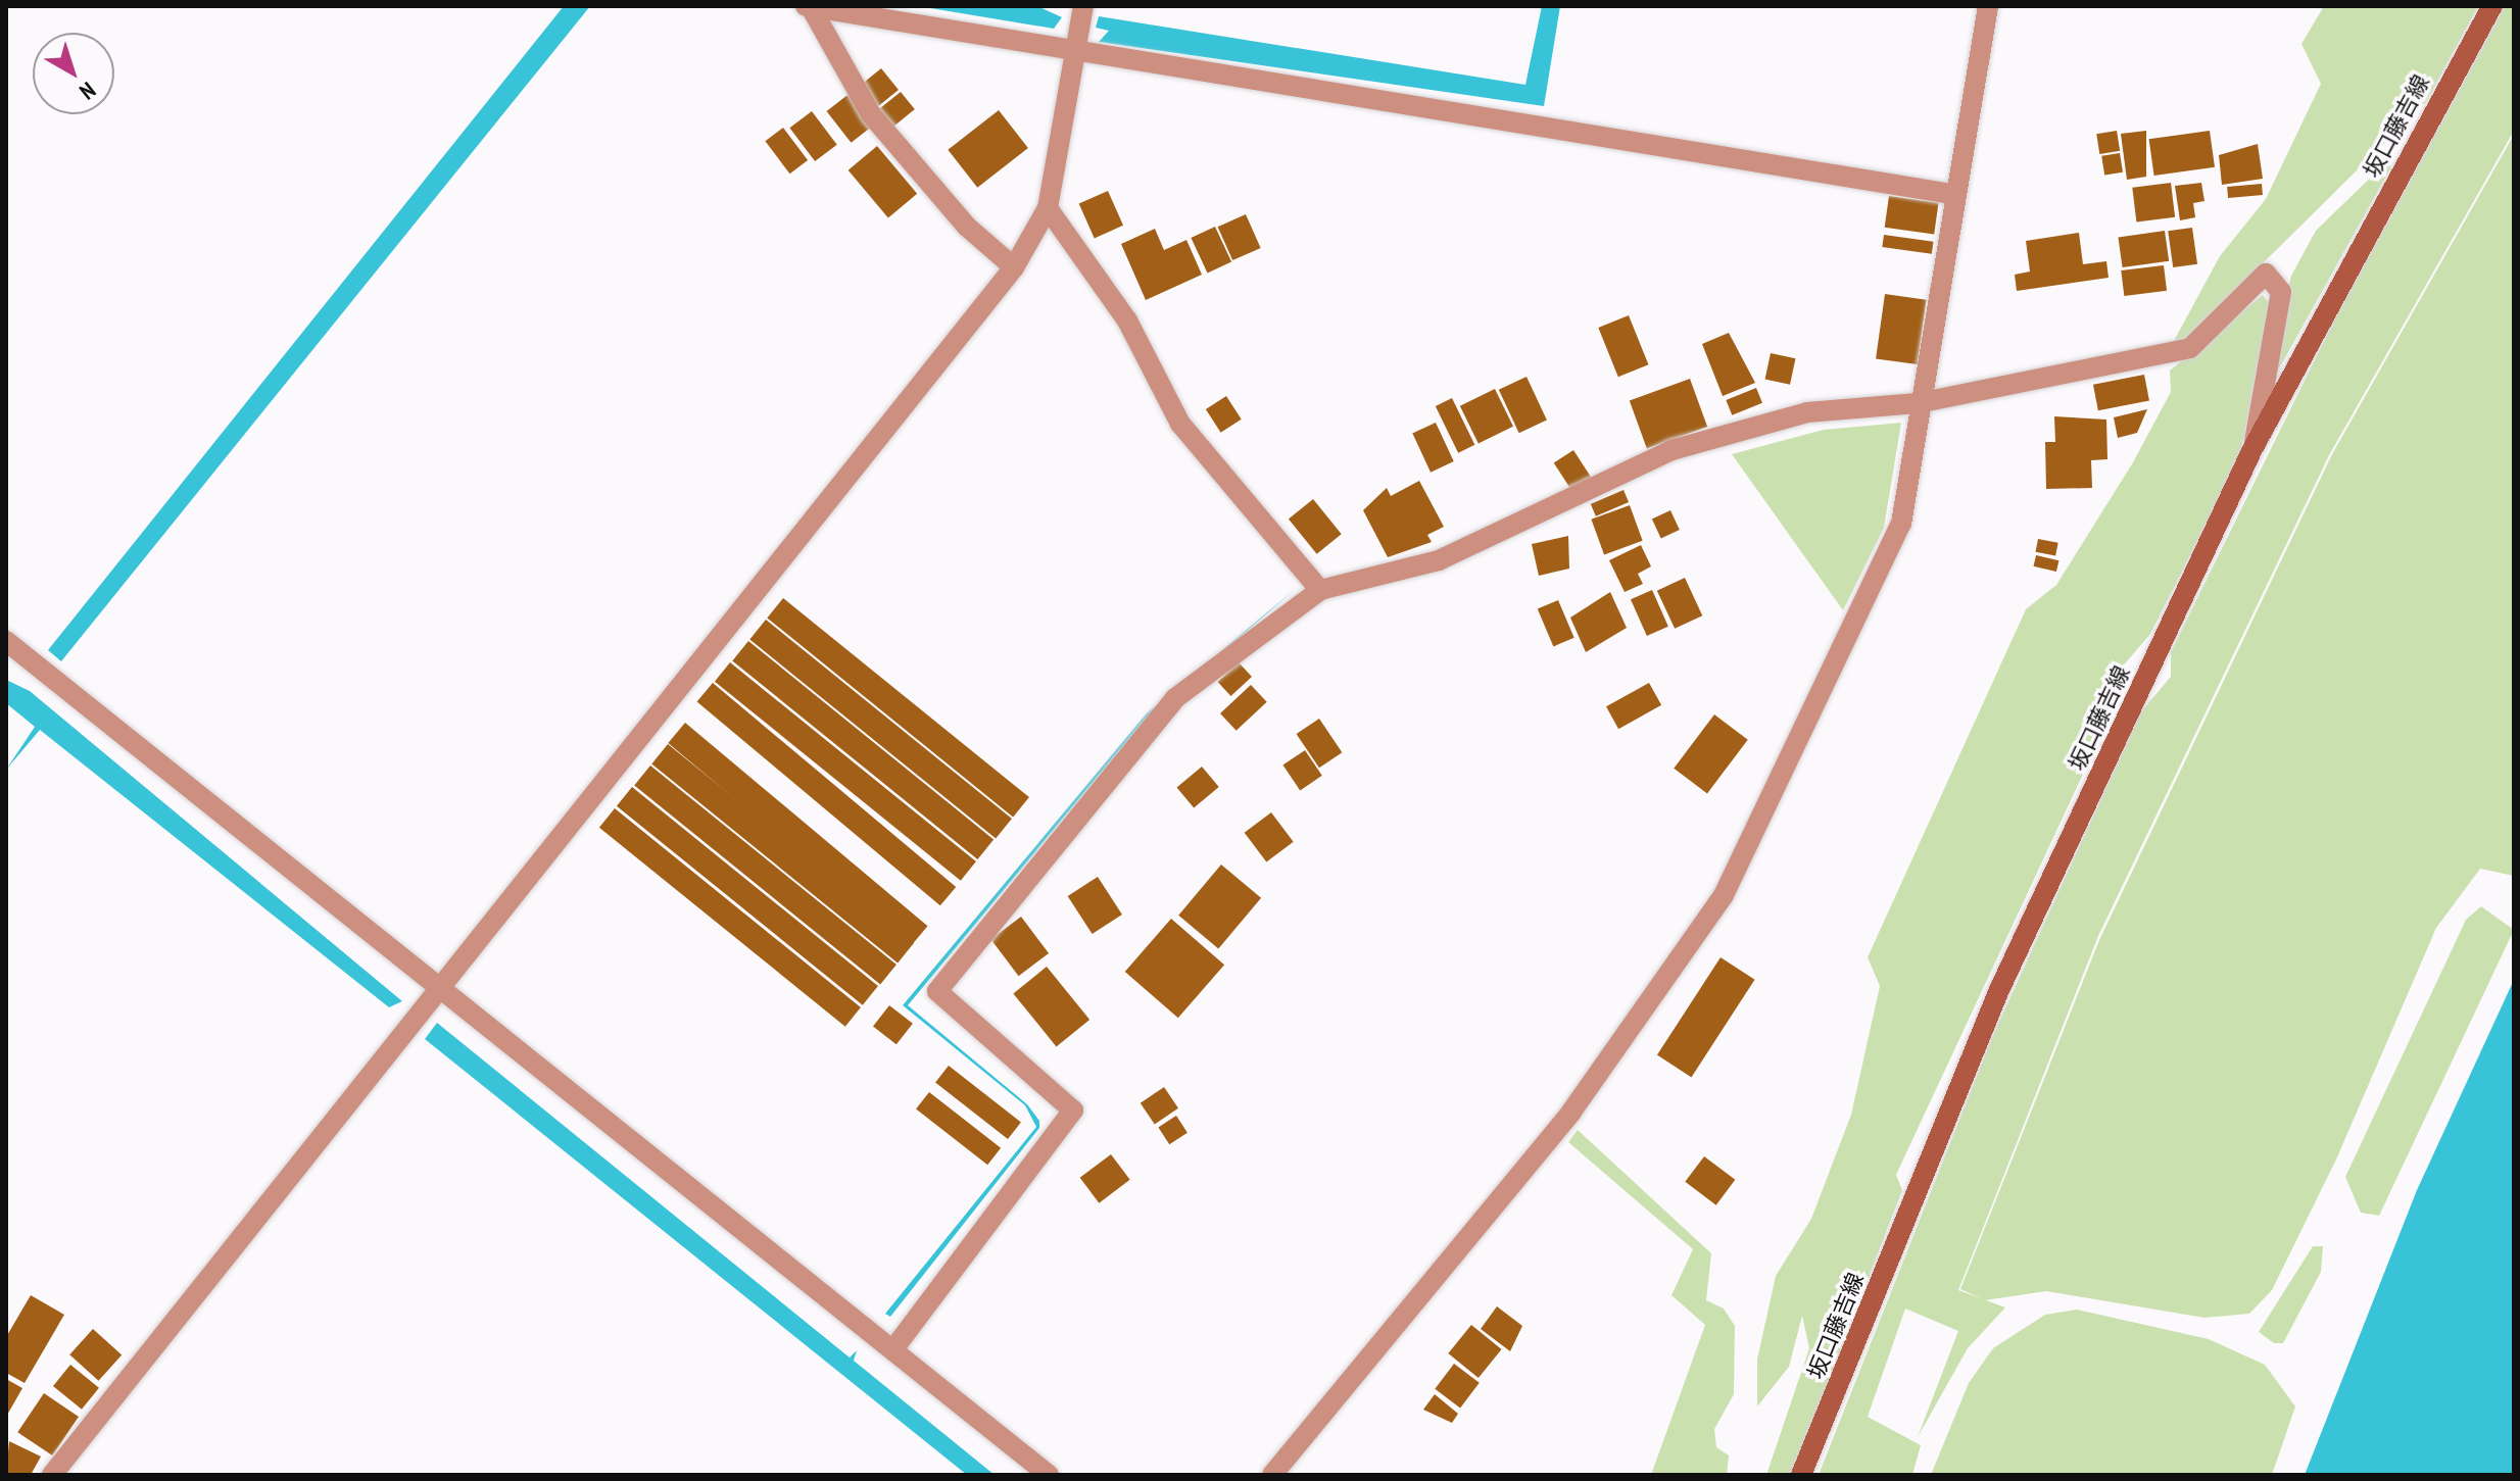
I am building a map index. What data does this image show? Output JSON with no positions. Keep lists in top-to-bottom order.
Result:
{
  "streets": {
    "main road": ["坂口藤吉線"]
  },
  "north": "bottom right"
}
